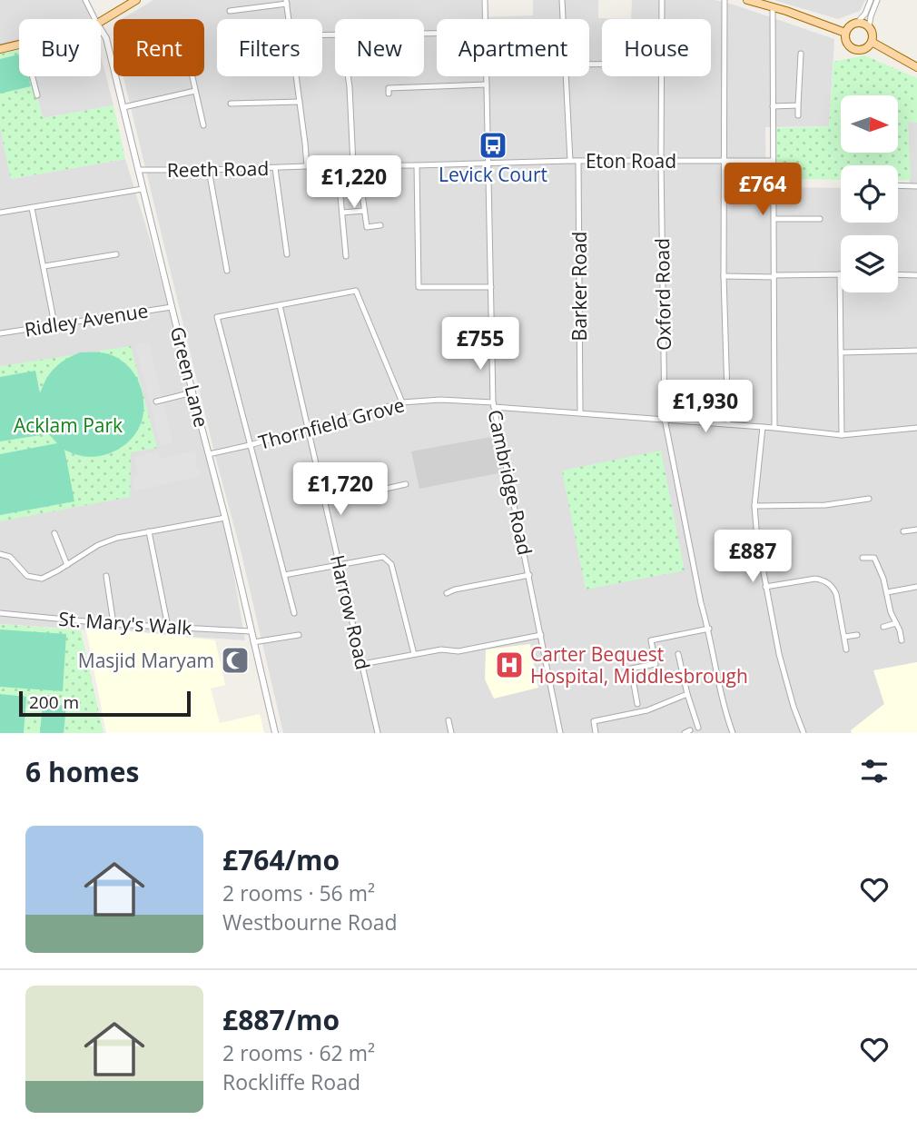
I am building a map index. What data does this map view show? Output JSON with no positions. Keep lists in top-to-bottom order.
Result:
{
  "streets": {
    "street": [
      "Eton Road",
      "Reeth Road",
      "Barker Road",
      "Oxford Road",
      "Ridley Avenue",
      "Green Lane",
      "Thornfield Grove",
      "Cambridge Road",
      "Harrow Road",
      "St. Mary's Walk"
    ]
  },
  "crossings": [
    ["Eton Road", "Reeth Road"],
    ["Eton Road", "Barker Road"],
    ["Eton Road", "Oxford Road"],
    ["Eton Road", "Cambridge Road"],
    ["Reeth Road", "Green Lane"],
    ["Reeth Road", "Cambridge Road"],
    ["Barker Road", "Thornfield Grove"],
    ["Oxford Road", "Thornfield Grove"],
    ["Ridley Avenue", "Green Lane"],
    ["Green Lane", "Thornfield Grove"],
    ["Green Lane", "St. Mary's Walk"],
    ["Thornfield Grove", "Cambridge Road"],
    ["Thornfield Grove", "Harrow Road"]
  ],
  "parks": ["Acklam Park"],
  "places": {
    "bus stop": ["Levick Court"],
    "mosque": ["Masjid Maryam"],
    "hospital": ["Carter Bequest Hospital, Middlesbrough"]
  },
  "scale_bar": "200 m",
  "north": "right",
  "page": {
    "chip": [
      "Buy",
      "Rent",
      "Filters",
      "New",
      "Apartment",
      "House"
    ],
    "price": [
      "£1,220",
      "£764",
      "£755",
      "£1,930",
      "£1,720",
      "£887"
    ],
    "scale": "200 m",
    "heading": "6 homes",
    "list": [
      {
        "name": "£764/mo",
        "note": "2 rooms · 56 m² · Westbourne Road"
      },
      {
        "name": "£887/mo",
        "note": "2 rooms · 62 m² · Rockliffe Road"
      }
    ]
  }
}
